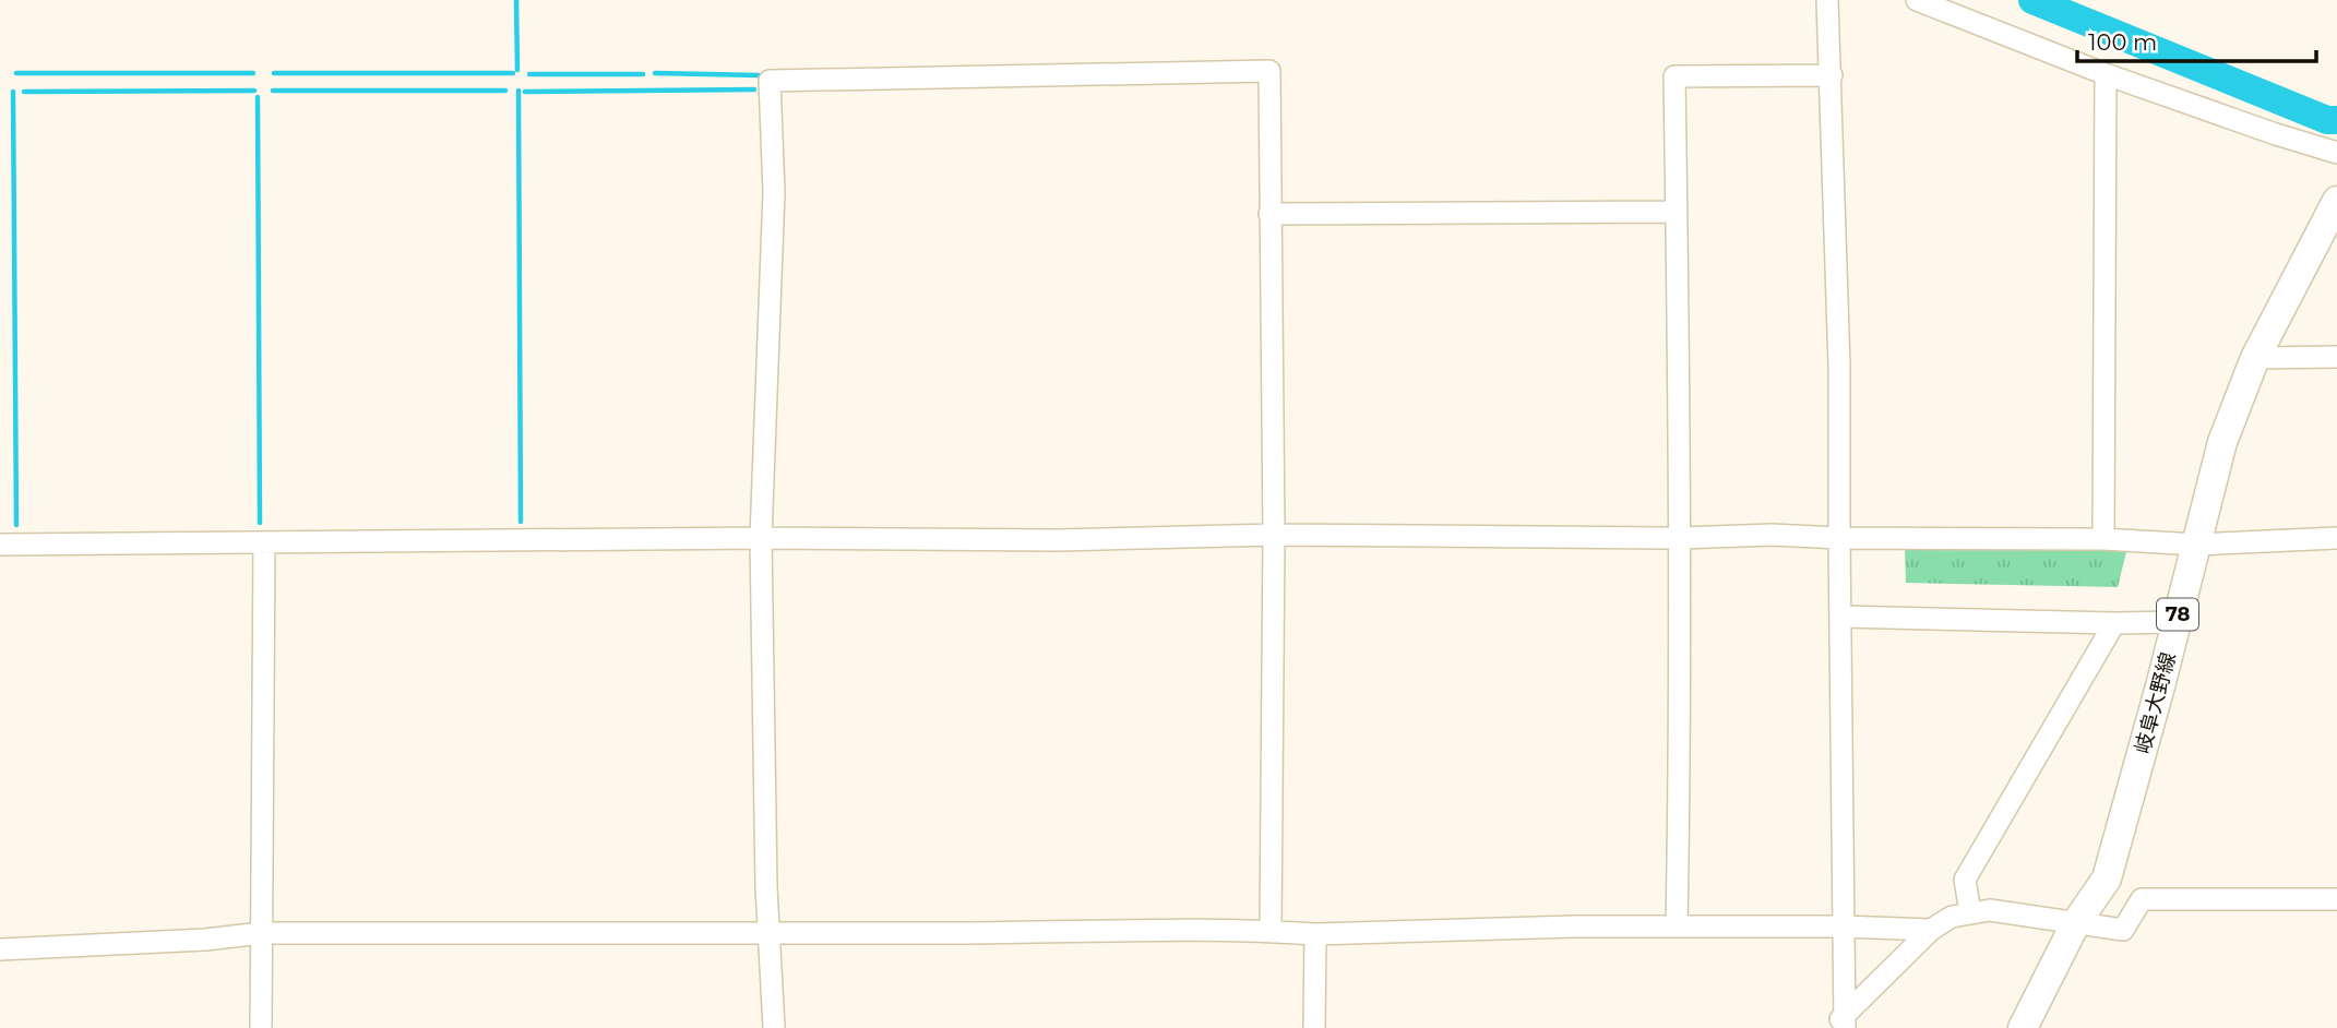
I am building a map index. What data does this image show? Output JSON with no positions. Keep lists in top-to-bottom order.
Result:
{
  "streets": {
    "main road": ["78", "岐阜大野線"]
  },
  "scale_bar": "100 m"
}
